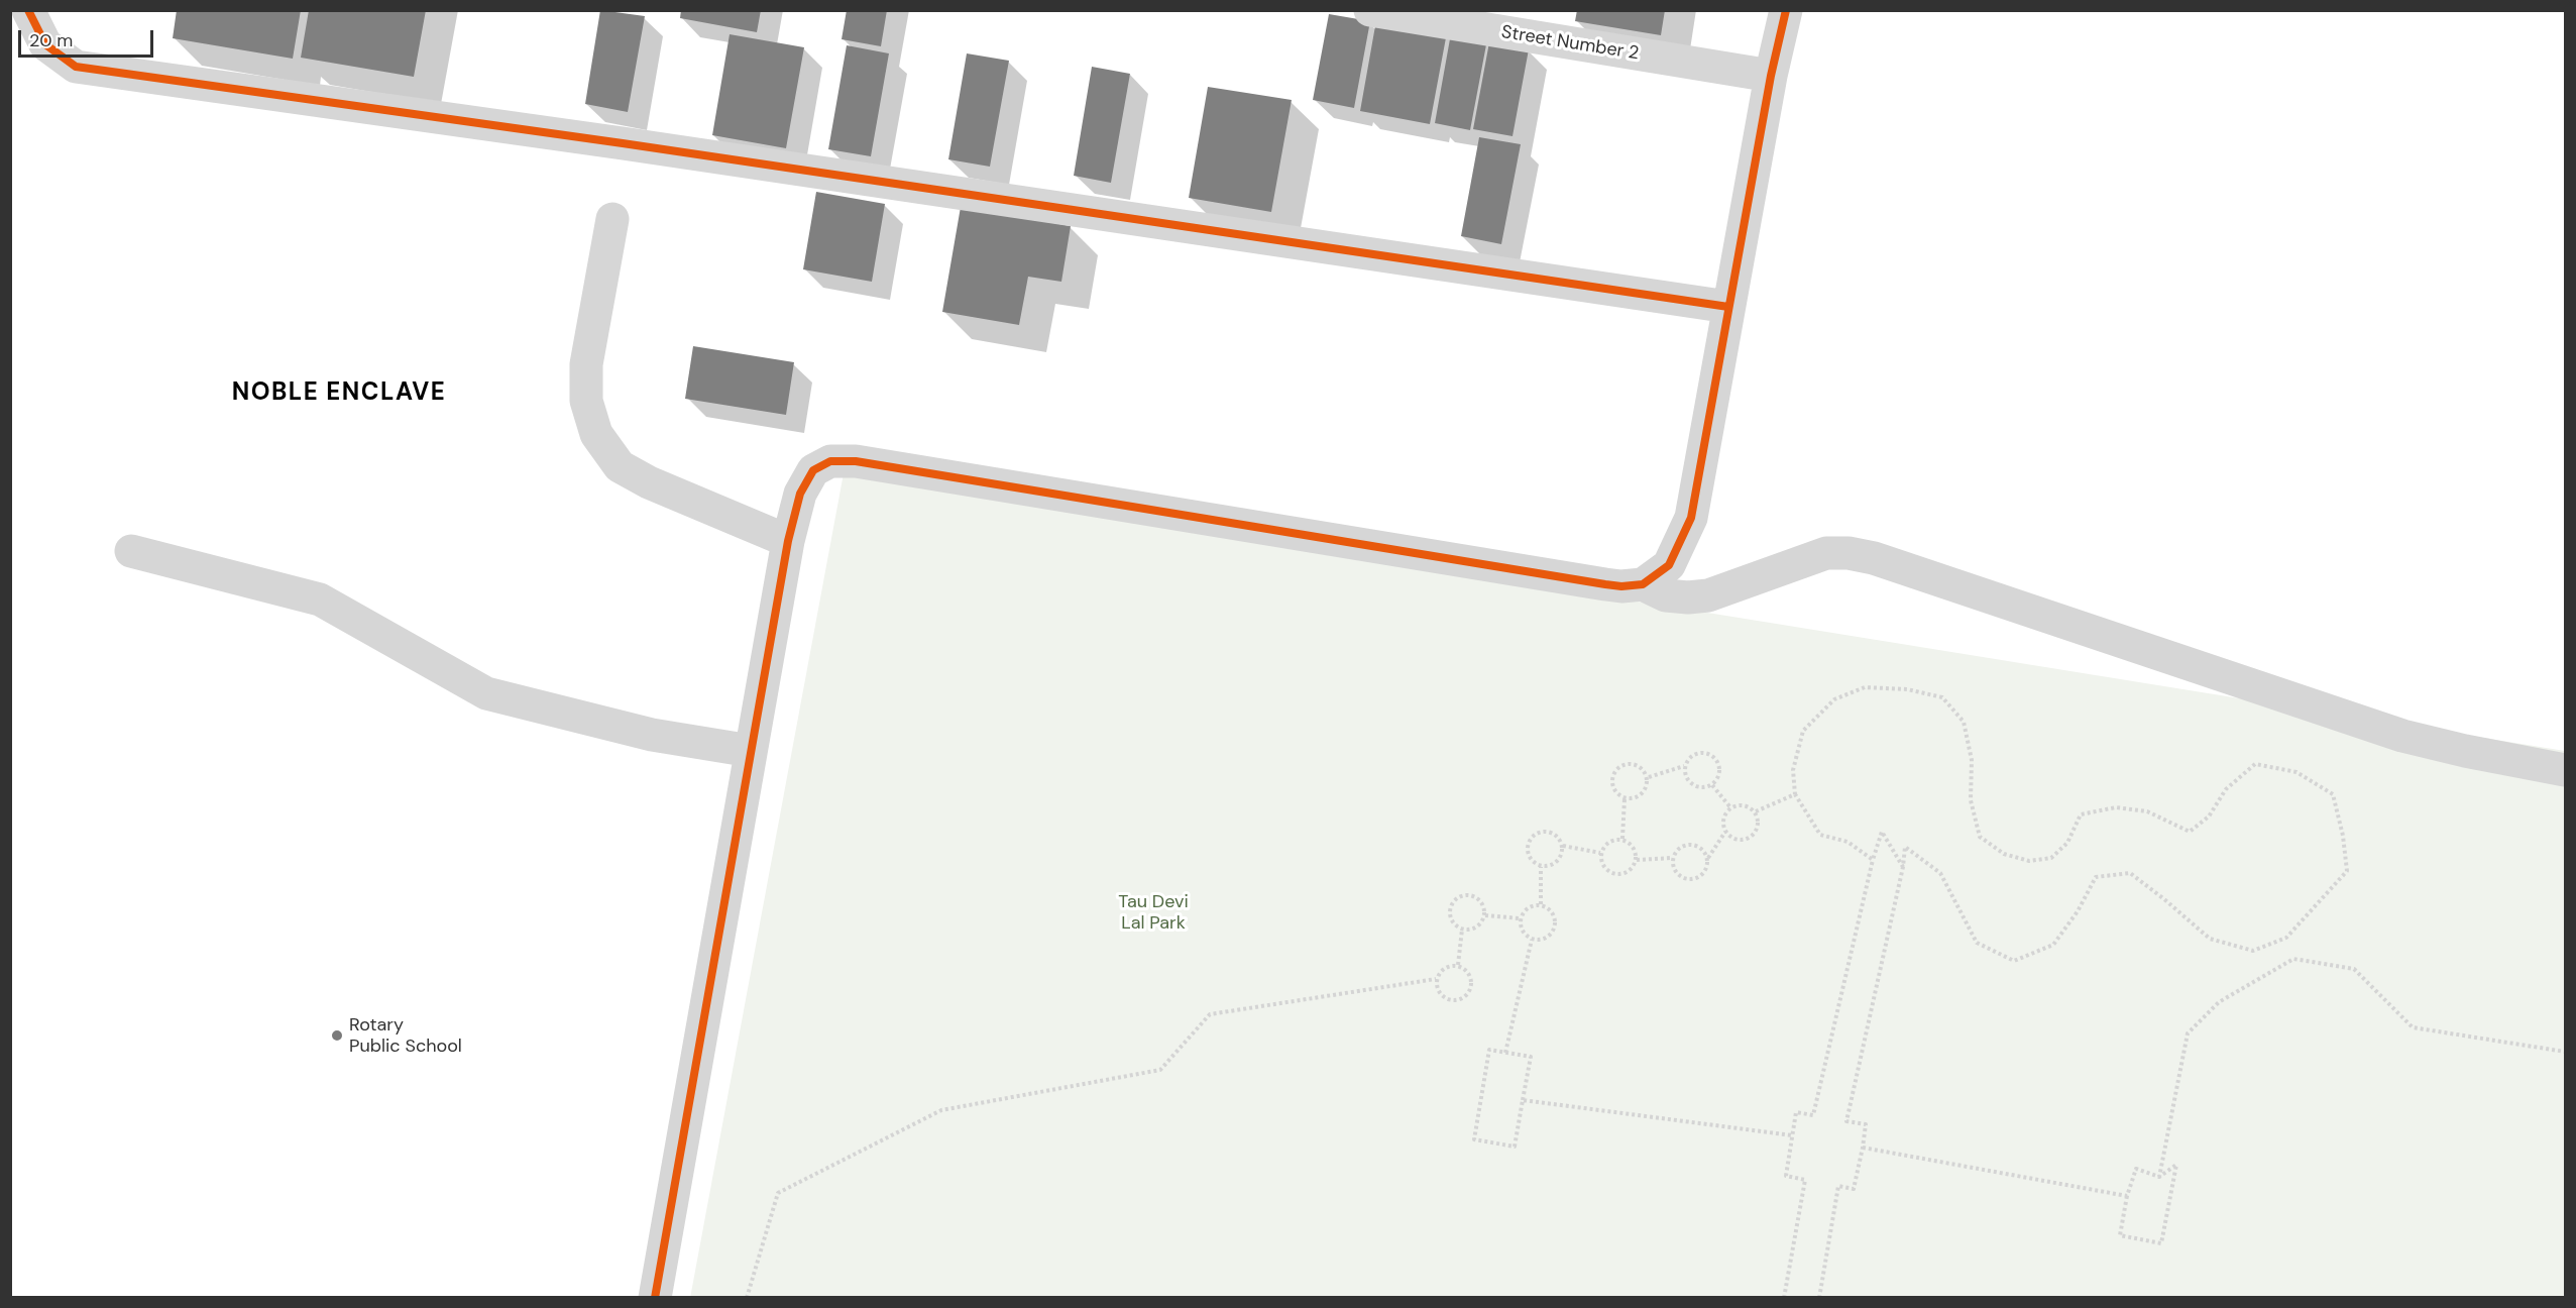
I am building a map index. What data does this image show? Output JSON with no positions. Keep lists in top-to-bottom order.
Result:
{
  "streets": {
    "street": ["Street Number 2"]
  },
  "districts": ["NOBLE ENCLAVE"],
  "parks": ["Tau Devi Lal Park"],
  "places": ["Rotary Public School"],
  "scale_bar": "20 m"
}
